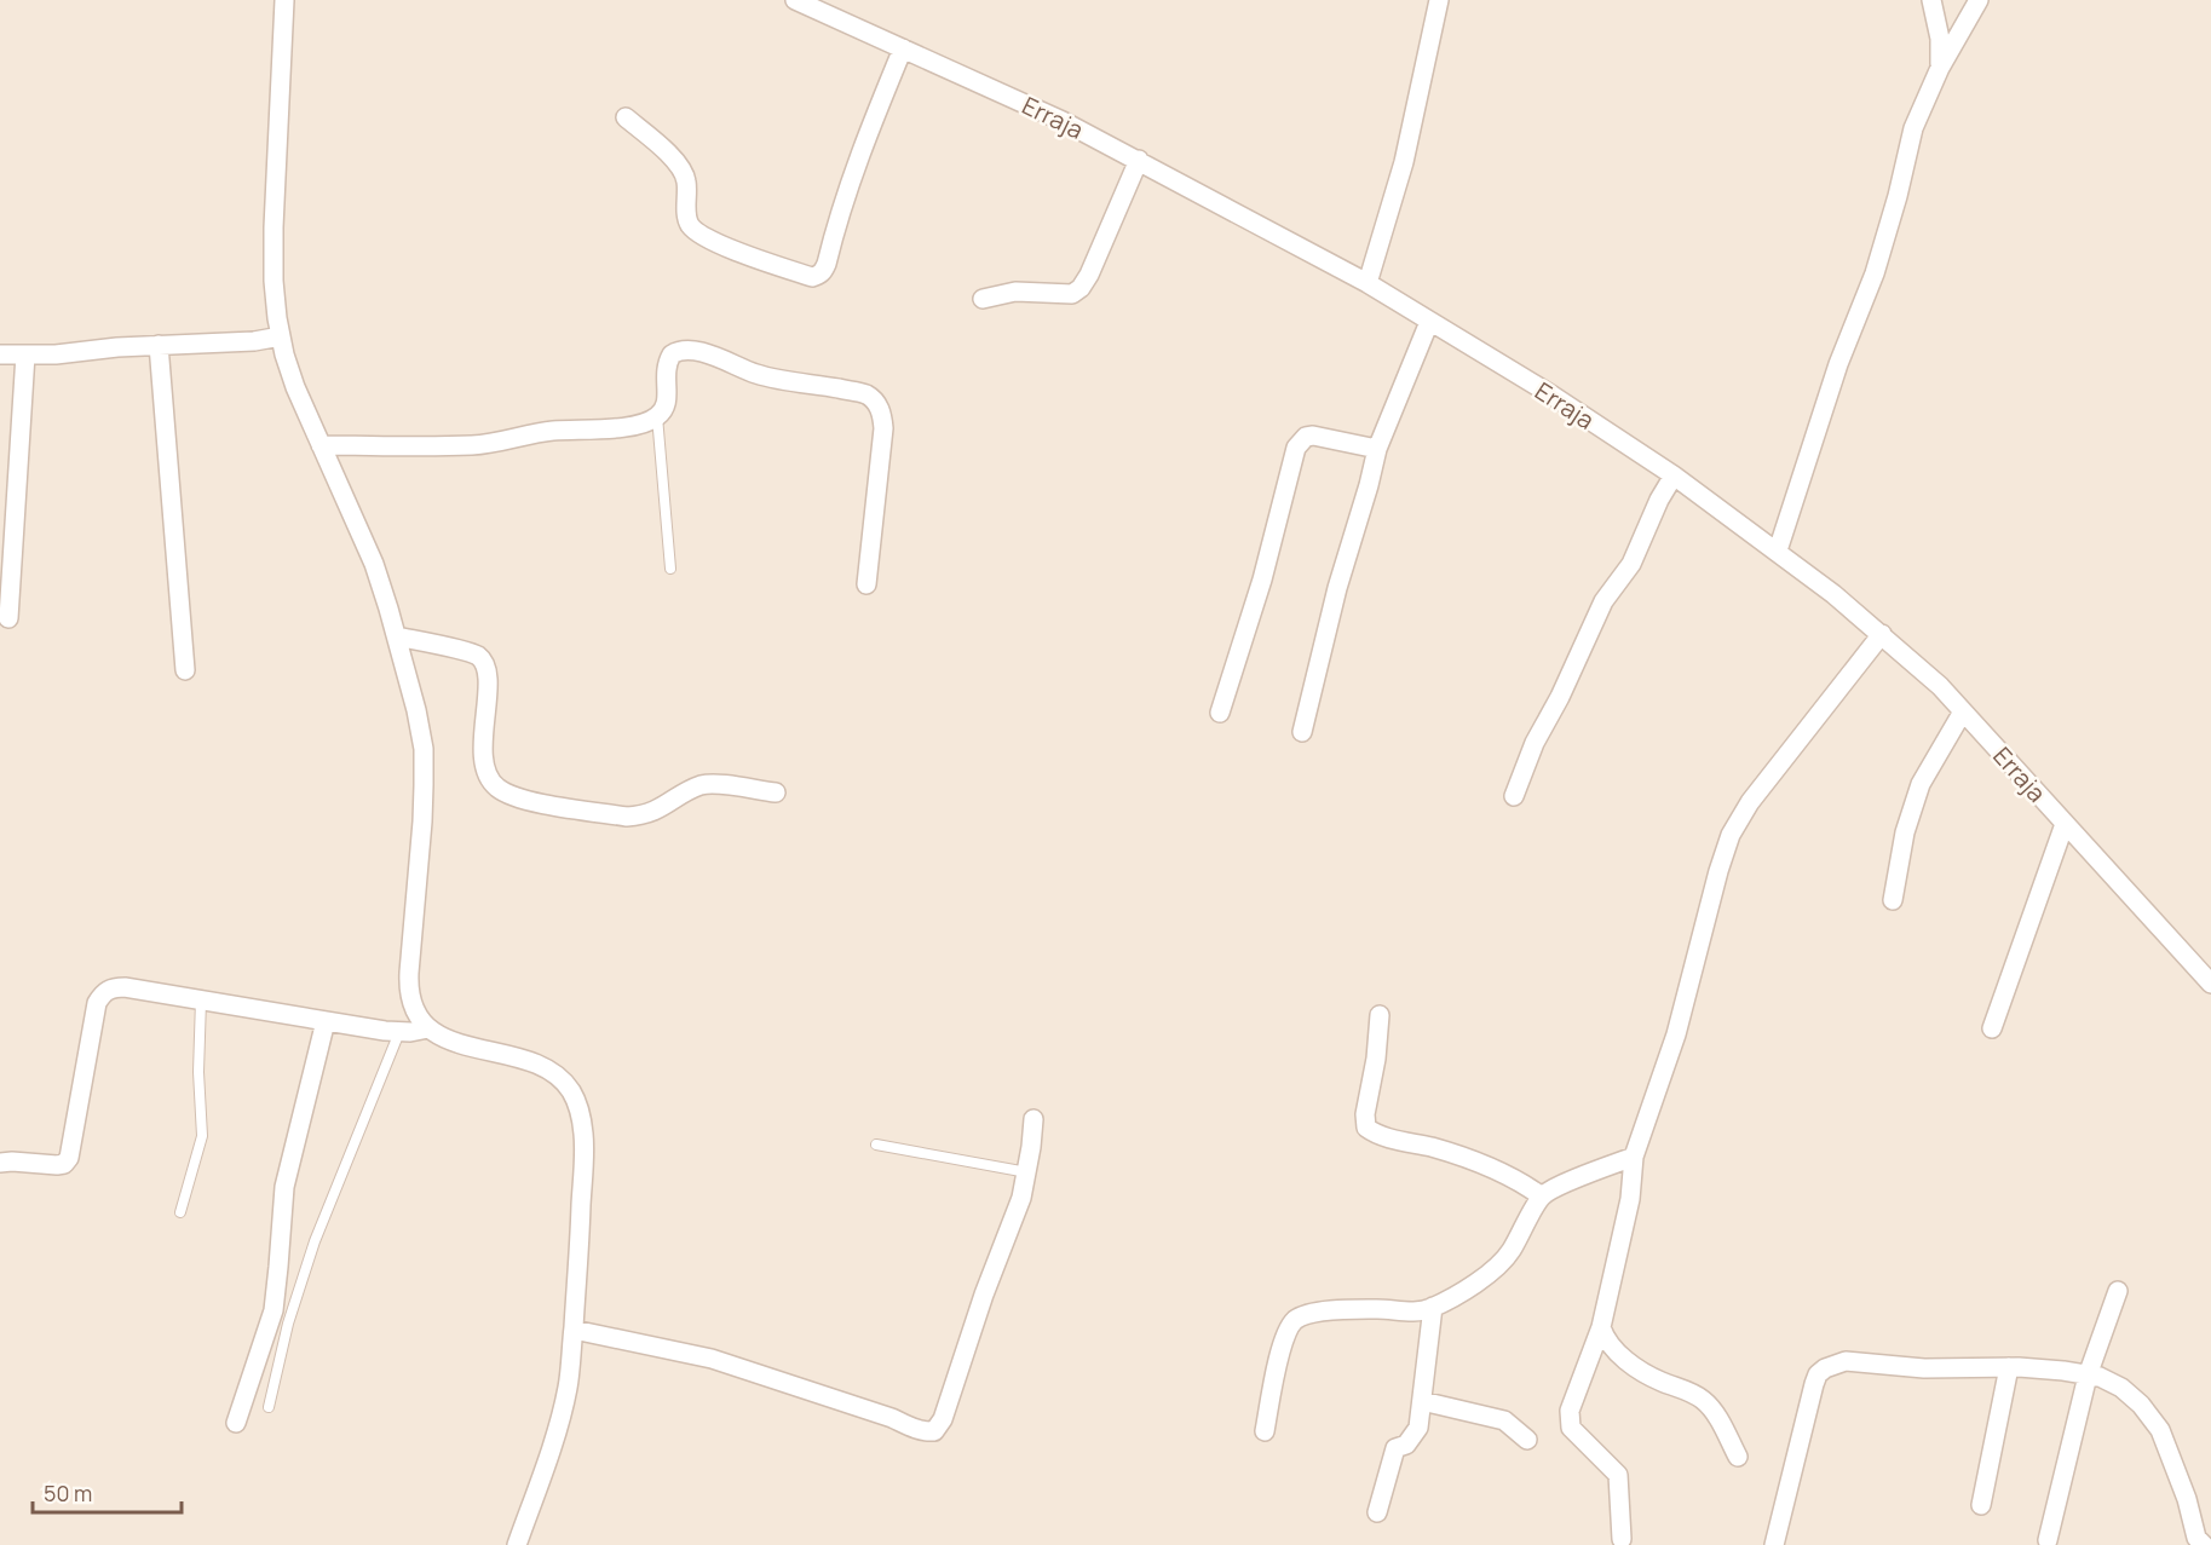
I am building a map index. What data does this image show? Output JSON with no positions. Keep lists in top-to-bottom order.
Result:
{
  "streets": {
    "street": ["Erraja"]
  },
  "scale_bar": "50 m"
}
